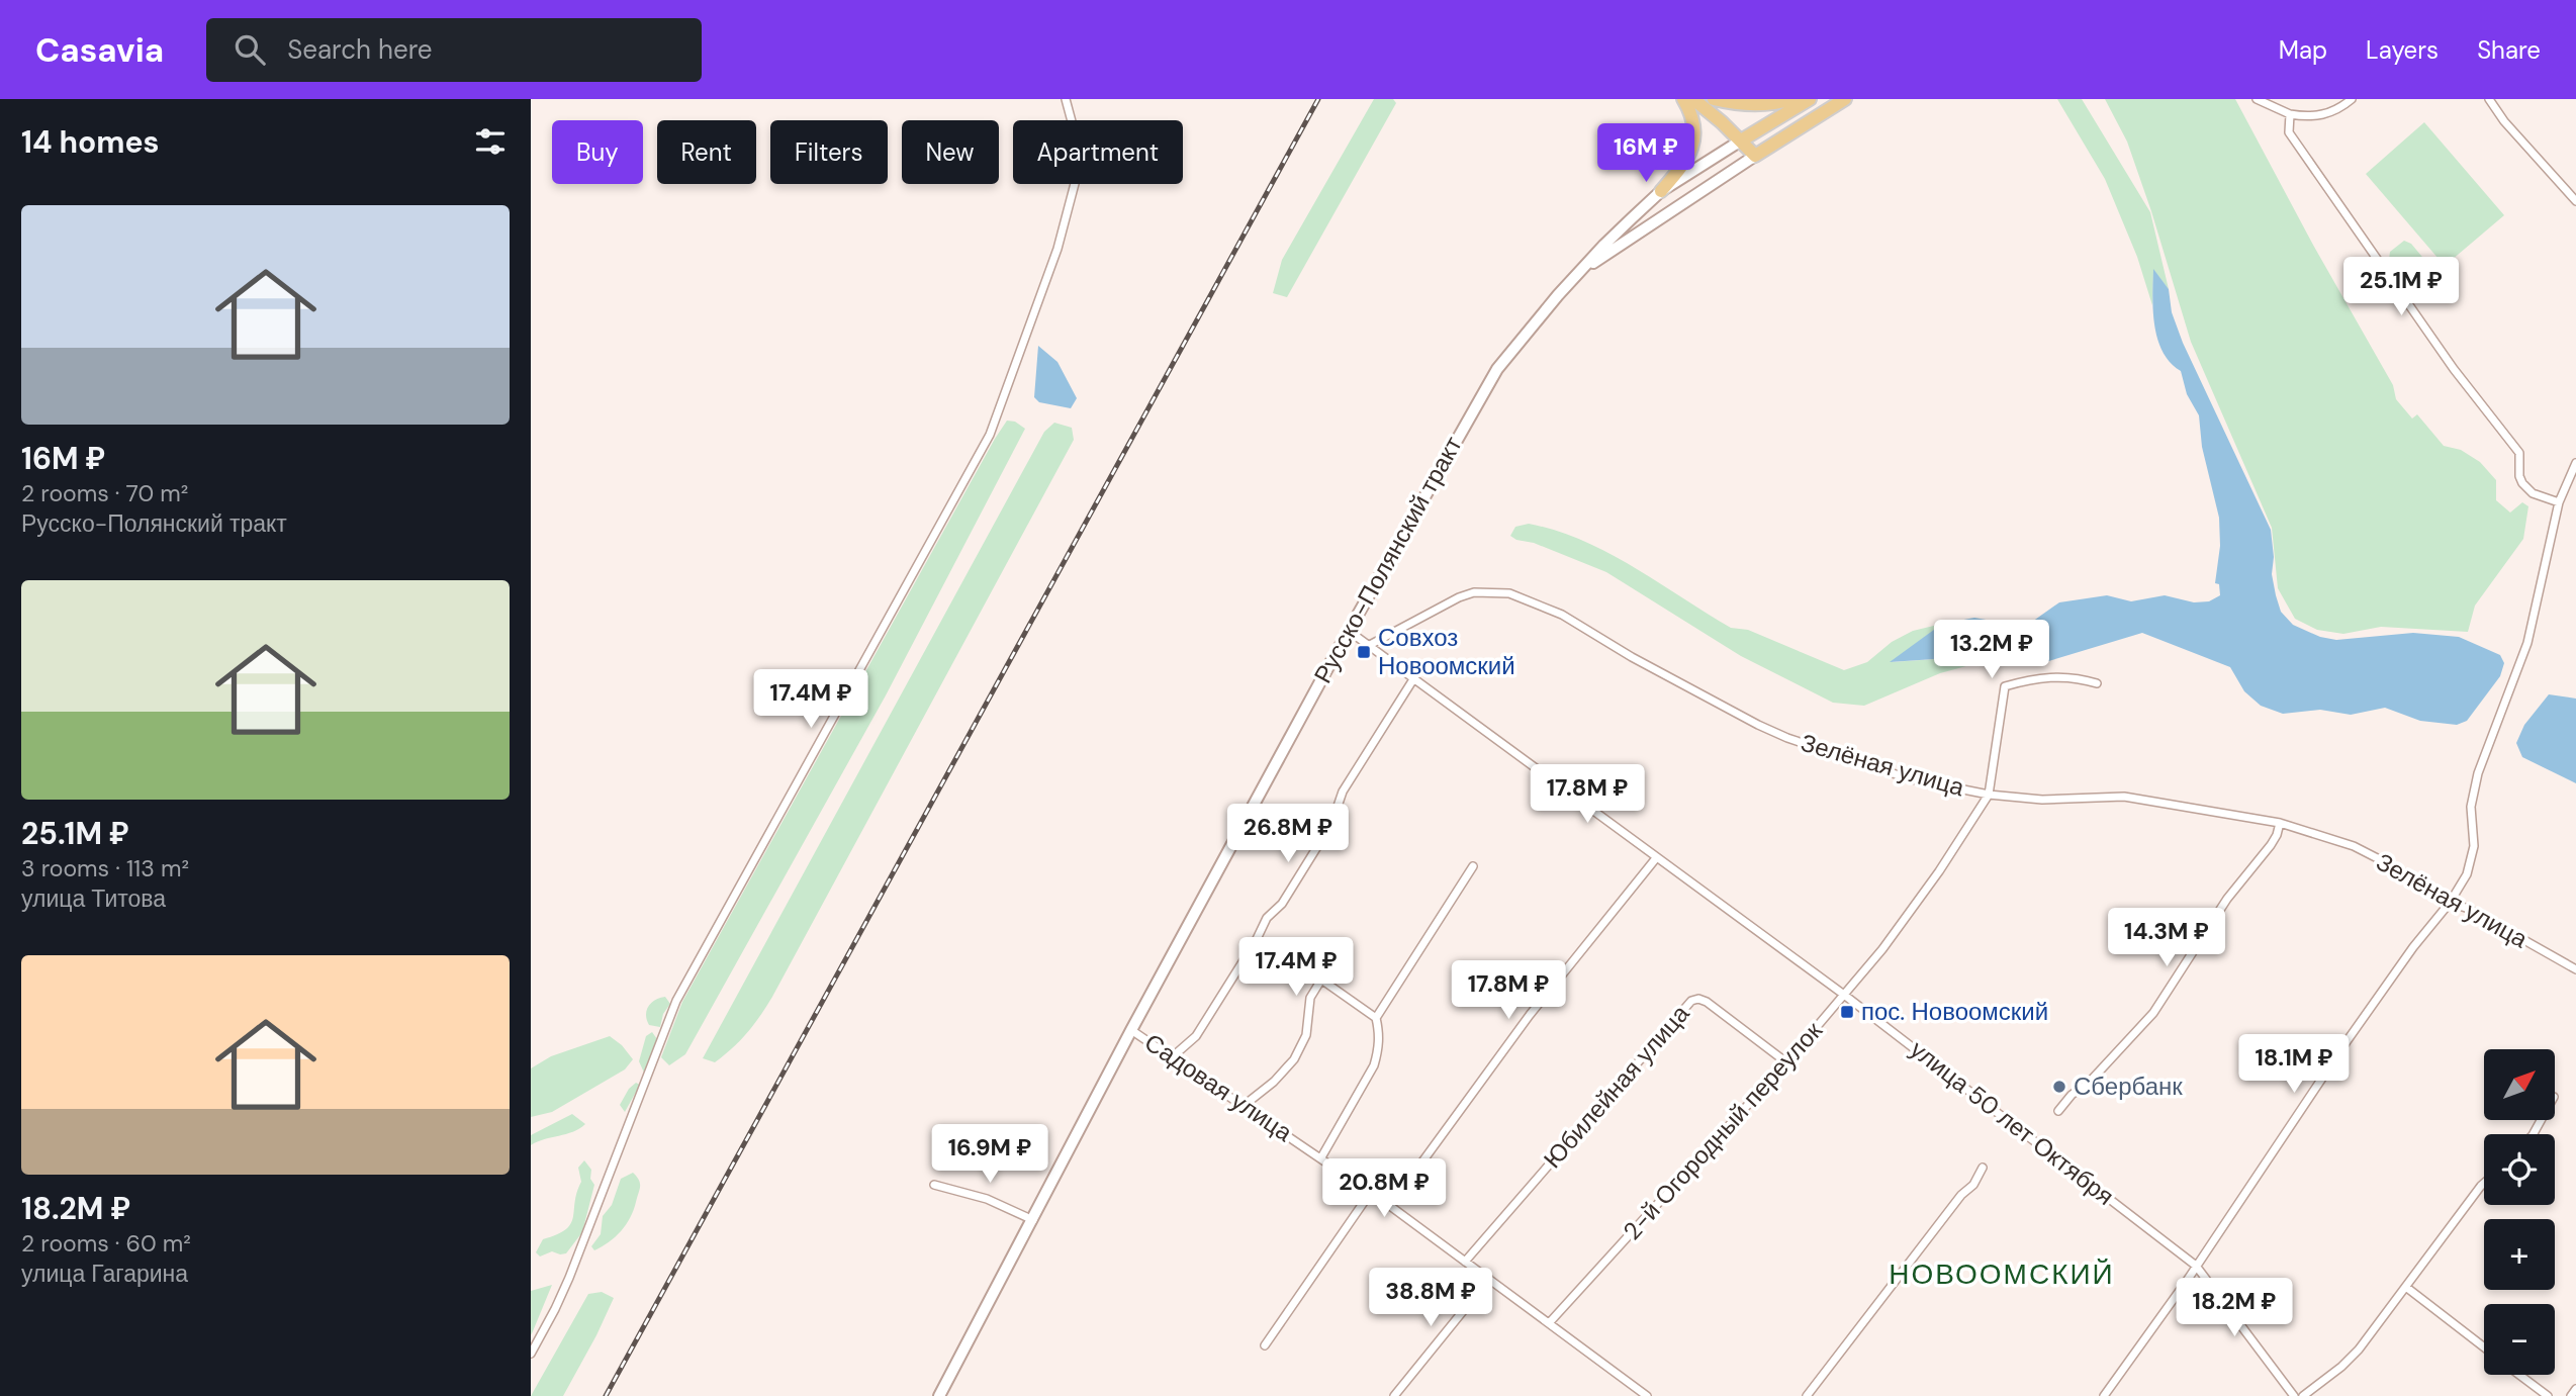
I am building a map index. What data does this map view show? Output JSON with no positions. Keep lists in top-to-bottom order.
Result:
{
  "streets": {
    "main road": ["Русско-Полянский тракт"],
    "street": [
      "Зелёная улица",
      "Юбилейная улица",
      "Садовая улица",
      "улица 50 лет Октября",
      "2-й Огородный переулок"
    ]
  },
  "crossings": [
    ["Русско-Полянский тракт", "Садовая улица"],
    ["Русско-Полянский тракт", "улица 50 лет Октября"],
    ["Зелёная улица", "улица 50 лет Октября"],
    ["Зелёная улица", "2-й Огородный переулок"],
    ["Юбилейная улица", "Садовая улица"],
    ["Юбилейная улица", "2-й Огородный переулок"],
    ["Садовая улица", "2-й Огородный переулок"],
    ["улица 50 лет Октября", "2-й Огородный переулок"]
  ],
  "districts": ["НОВООМСКИЙ"],
  "places": {
    "transit": ["Совхоз Новоомский", "пос. Новоомский"],
    "other": ["Сбербанк"]
  },
  "north": "top right",
  "page": {
    "header": "Casavia",
    "search": "Search here",
    "nav": ["Map", "Layers", "Share"],
    "heading": "14 homes",
    "chip": [
      "Buy",
      "Rent",
      "Filters",
      "New",
      "Apartment"
    ],
    "price": [
      "16M ₽",
      "25.1M ₽",
      "13.2M ₽",
      "17.4M ₽",
      "17.8M ₽",
      "26.8M ₽",
      "14.3M ₽",
      "17.4M ₽",
      "17.8M ₽",
      "18.1M ₽",
      "16.9M ₽",
      "20.8M ₽",
      "38.8M ₽",
      "18.2M ₽"
    ],
    "list": [
      {
        "name": "16M ₽",
        "note": "2 rooms · 70 m² · Русско-Полянский тракт"
      },
      {
        "name": "25.1M ₽",
        "note": "3 rooms · 113 m² · улица Титова"
      },
      {
        "name": "18.2M ₽",
        "note": "2 rooms · 60 m² · улица Гагарина"
      }
    ],
    "map_buttons": ["+", "−"]
  }
}
